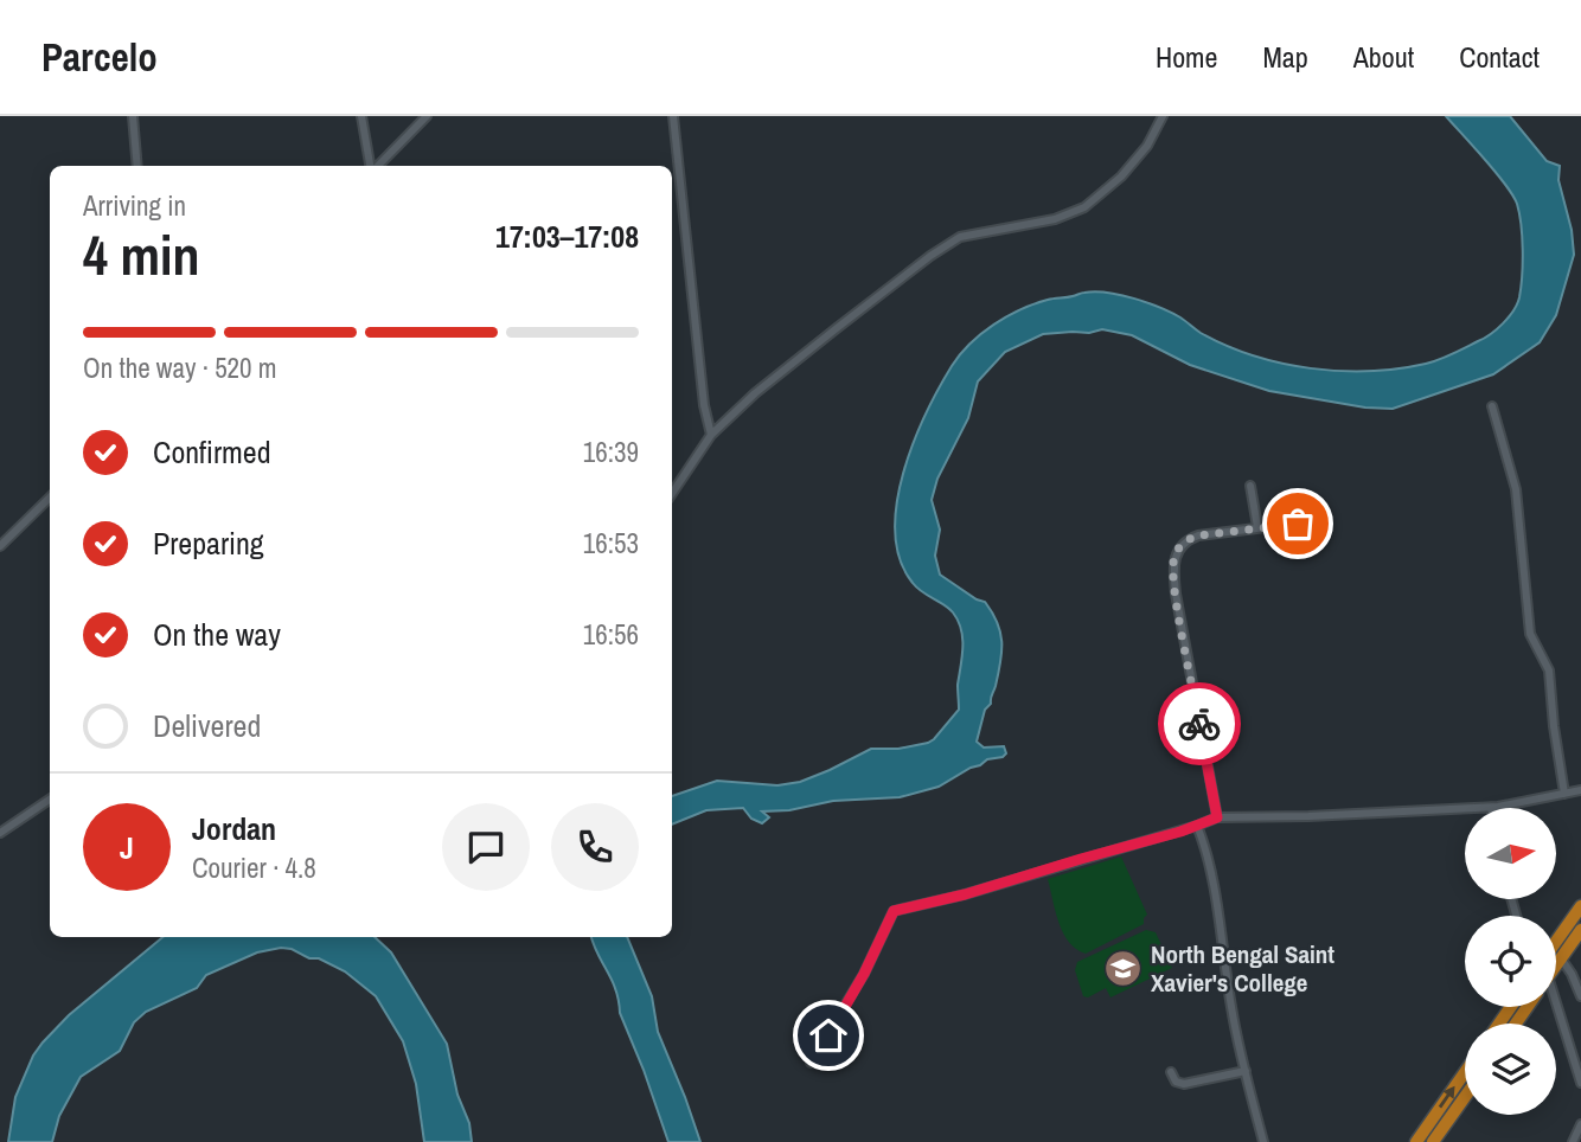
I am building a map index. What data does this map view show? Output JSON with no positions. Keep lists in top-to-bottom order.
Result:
{
  "places": {
    "school or university": ["North Bengal Saint Xavier's College"]
  },
  "north": "right",
  "page": {
    "header": "Parcelo",
    "nav": [
      "Home",
      "Map",
      "About",
      "Contact"
    ],
    "heading": ["4 min", "Arriving in", "17:03–17:08"],
    "panel": ["Jordan", "Courier · 4.8"],
    "bar": "On the way · 520 m",
    "list": [
      ["Confirmed", "16:39"],
      ["Preparing", "16:53"],
      ["On the way", "16:56"],
      "Delivered"
    ],
    "round": "J"
  }
}
